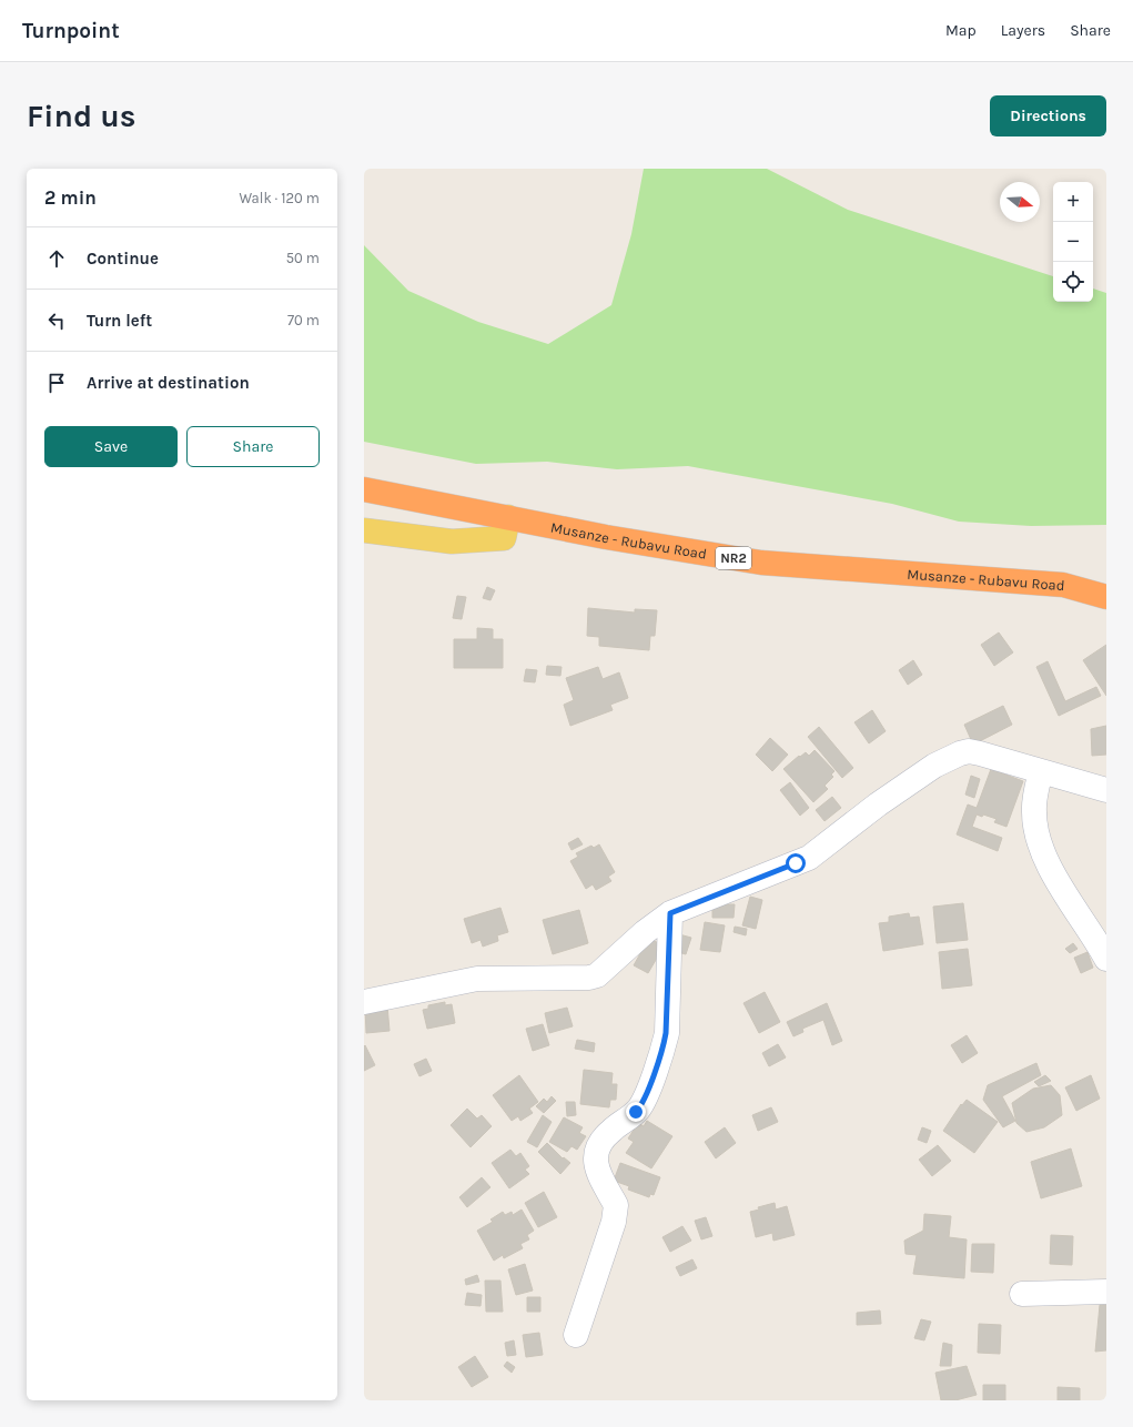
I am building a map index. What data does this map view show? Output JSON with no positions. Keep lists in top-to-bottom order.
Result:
{
  "streets": {
    "highway": ["Musanze - Rubavu Road", "NR2"]
  },
  "north": "right",
  "page": {
    "header": "Turnpoint",
    "nav": ["Map", "Layers", "Share"],
    "buttons": [
      "Directions",
      ["Save", "Share"]
    ],
    "title": "Find us",
    "heading": ["2 min", "Walk · 120 m"],
    "map_buttons": ["+", "−"],
    "list": [
      ["Continue", "50 m"],
      ["Turn left", "70 m"],
      "Arrive at destination"
    ]
  }
}
